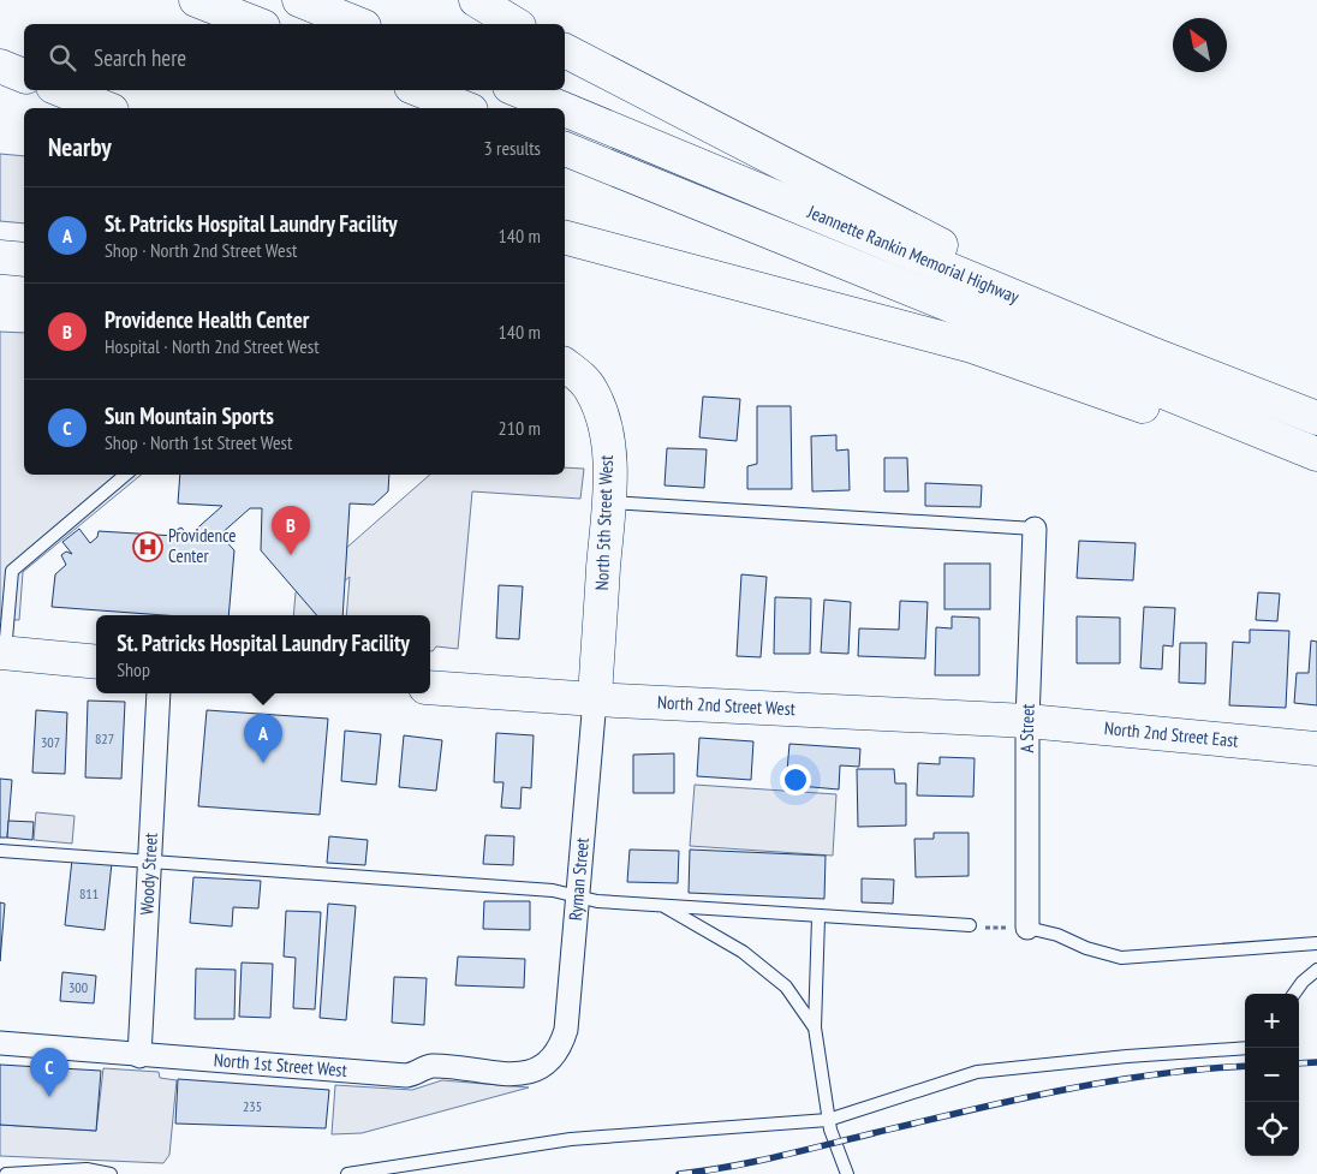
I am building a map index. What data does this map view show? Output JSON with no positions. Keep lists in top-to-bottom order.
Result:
{
  "streets": {
    "main road": [
      "Jeannette Rankin Memorial Highway",
      "North 5th Street West",
      "North 2nd Street West",
      "North 2nd Street East"
    ],
    "street": [
      "A Street",
      "Woody Street",
      "Ryman Street",
      "North 1st Street West"
    ]
  },
  "crossings": [
    ["North 5th Street West", "North 2nd Street West"],
    ["North 5th Street West", "Ryman Street"],
    ["North 2nd Street West", "A Street"],
    ["North 2nd Street West", "North 2nd Street East"],
    ["North 2nd Street West", "Ryman Street"],
    ["A Street", "North 2nd Street East"],
    ["Woody Street", "North 1st Street West"],
    ["Ryman Street", "North 1st Street West"]
  ],
  "places": {
    "hospital": ["Providence Center"]
  },
  "house_numbers": [
    "827",
    "307",
    "811",
    "300",
    "235"
  ],
  "north": "top left",
  "page": {
    "search": "Search here",
    "heading": ["Nearby", "3 results"],
    "list": [
      {
        "mark": "A",
        "name": "St. Patricks Hospital Laundry Facility",
        "note": "Shop · North 2nd Street West",
        "value": "140 m"
      },
      {
        "mark": "B",
        "name": "Providence Health Center",
        "note": "Hospital · North 2nd Street West",
        "value": "140 m"
      },
      {
        "mark": "C",
        "name": "Sun Mountain Sports",
        "note": "Shop · North 1st Street West",
        "value": "210 m"
      }
    ],
    "pins": ["B", "A", "C"],
    "popup": ["St. Patricks Hospital Laundry Facility", "Shop"],
    "map_buttons": ["+", "−"]
  }
}
